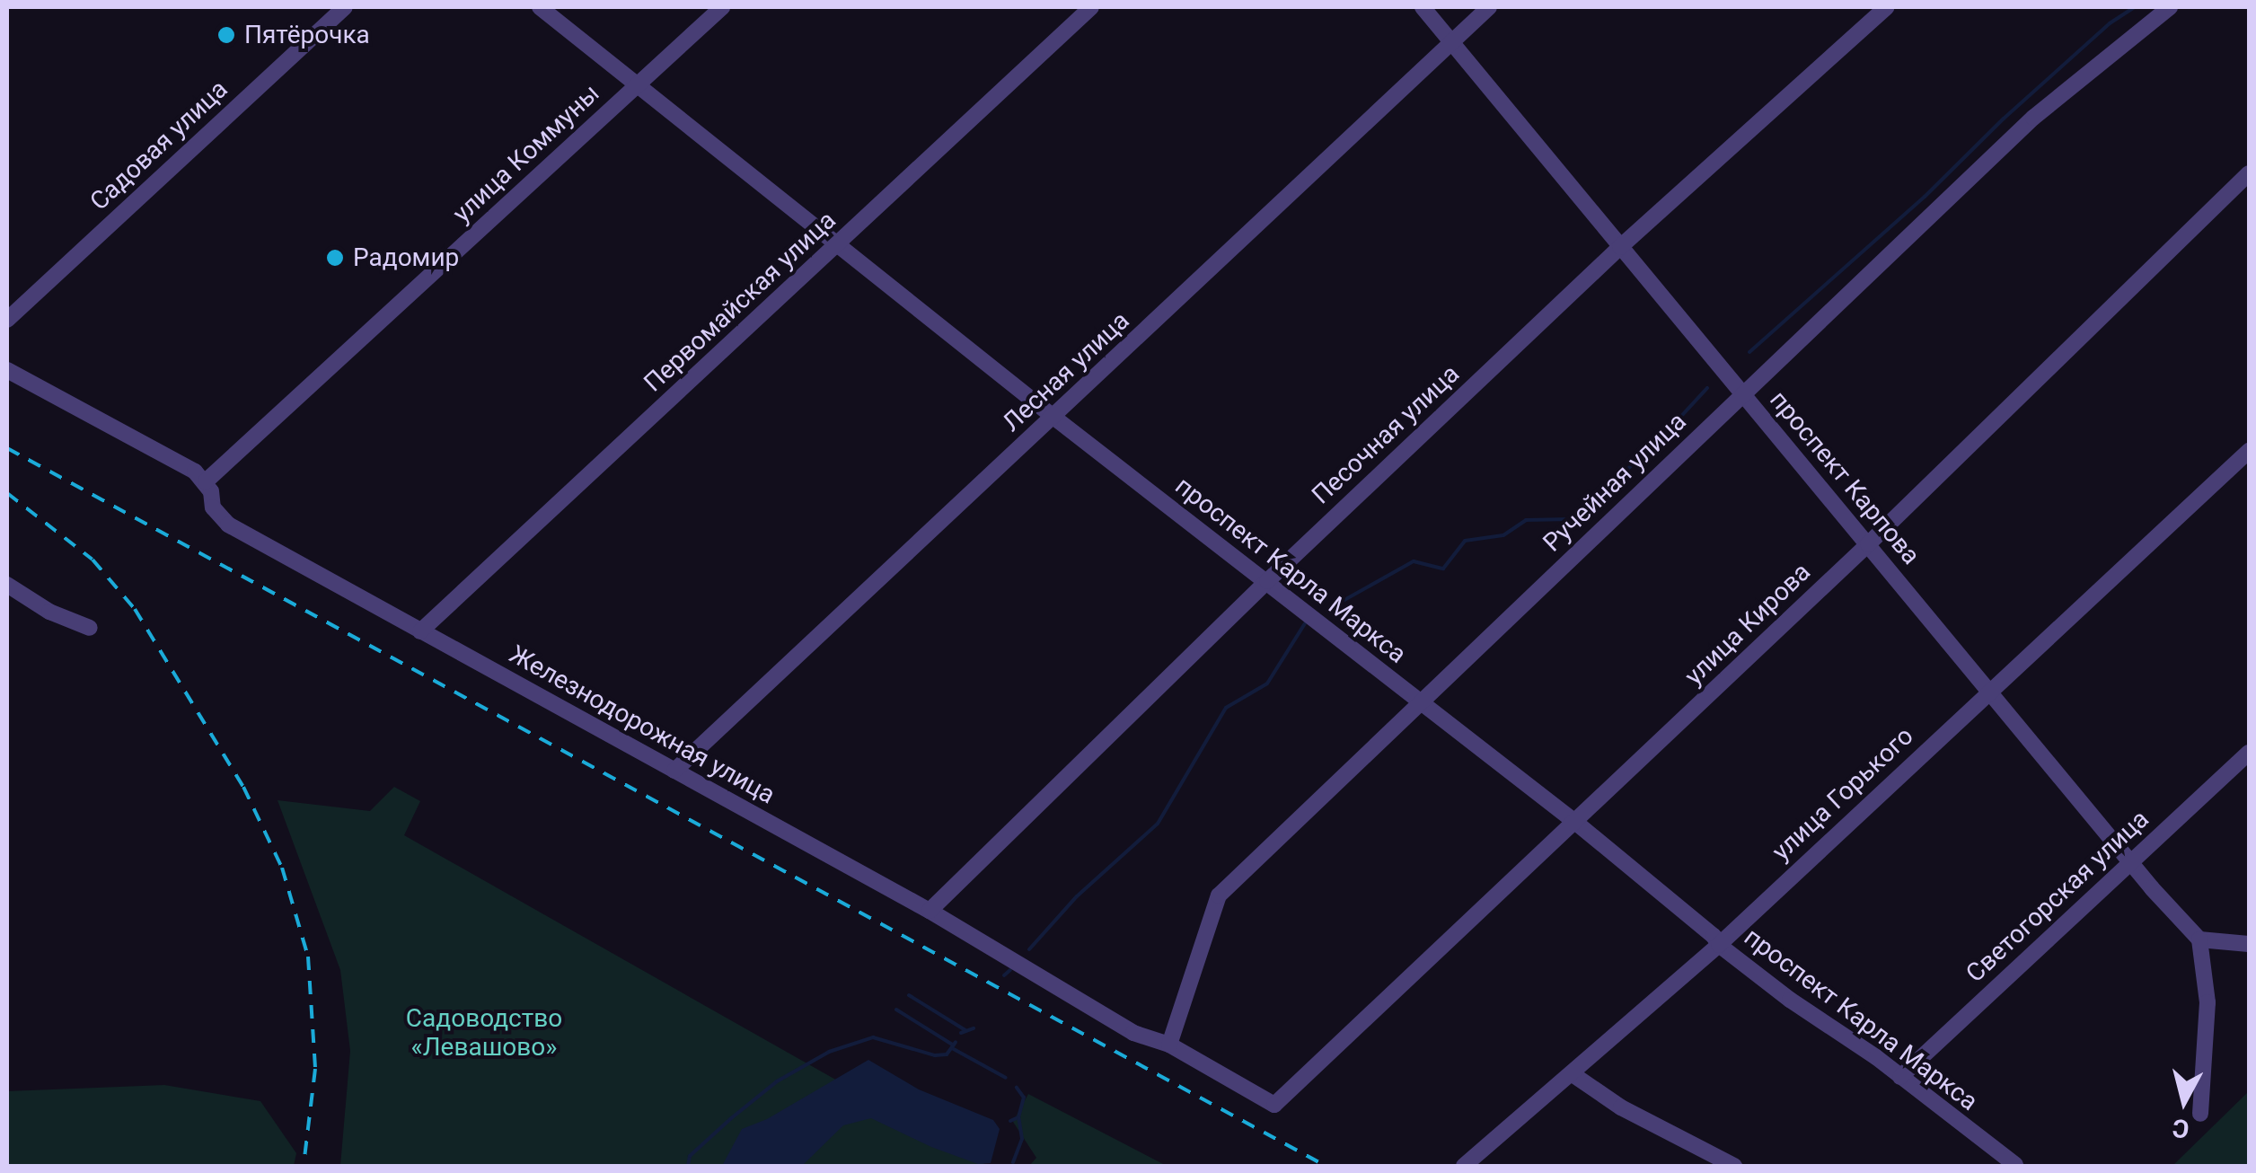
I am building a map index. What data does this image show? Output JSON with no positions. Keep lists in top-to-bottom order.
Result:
{
  "streets": {
    "street": [
      "Садовая улица",
      "улица Коммуны",
      "Первомайская улица",
      "Лесная улица",
      "Песочная улица",
      "проспект Карпова",
      "Ручейная улица",
      "проспект Карла Маркса",
      "улица Кирова",
      "Железнодорожная улица",
      "улица Горького",
      "Светогорская улица"
    ]
  },
  "crossings": [
    ["улица Коммуны", "проспект Карла Маркса"],
    ["улица Коммуны", "Железнодорожная улица"],
    ["Первомайская улица", "проспект Карла Маркса"],
    ["Первомайская улица", "Железнодорожная улица"],
    ["Лесная улица", "проспект Карпова"],
    ["Лесная улица", "проспект Карла Маркса"],
    ["Лесная улица", "Железнодорожная улица"],
    ["Песочная улица", "проспект Карпова"],
    ["Песочная улица", "проспект Карла Маркса"],
    ["Песочная улица", "Железнодорожная улица"],
    ["проспект Карпова", "Ручейная улица"],
    ["проспект Карпова", "улица Кирова"],
    ["проспект Карпова", "улица Горького"],
    ["проспект Карпова", "Светогорская улица"],
    ["Ручейная улица", "проспект Карла Маркса"],
    ["Ручейная улица", "Железнодорожная улица"],
    ["проспект Карла Маркса", "улица Кирова"],
    ["проспект Карла Маркса", "улица Горького"],
    ["проспект Карла Маркса", "Светогорская улица"],
    ["улица Кирова", "Железнодорожная улица"]
  ],
  "parks": ["Садоводство «Левашово»"],
  "places": ["Пятёрочка", "Радомир"],
  "north": "bottom"
}
